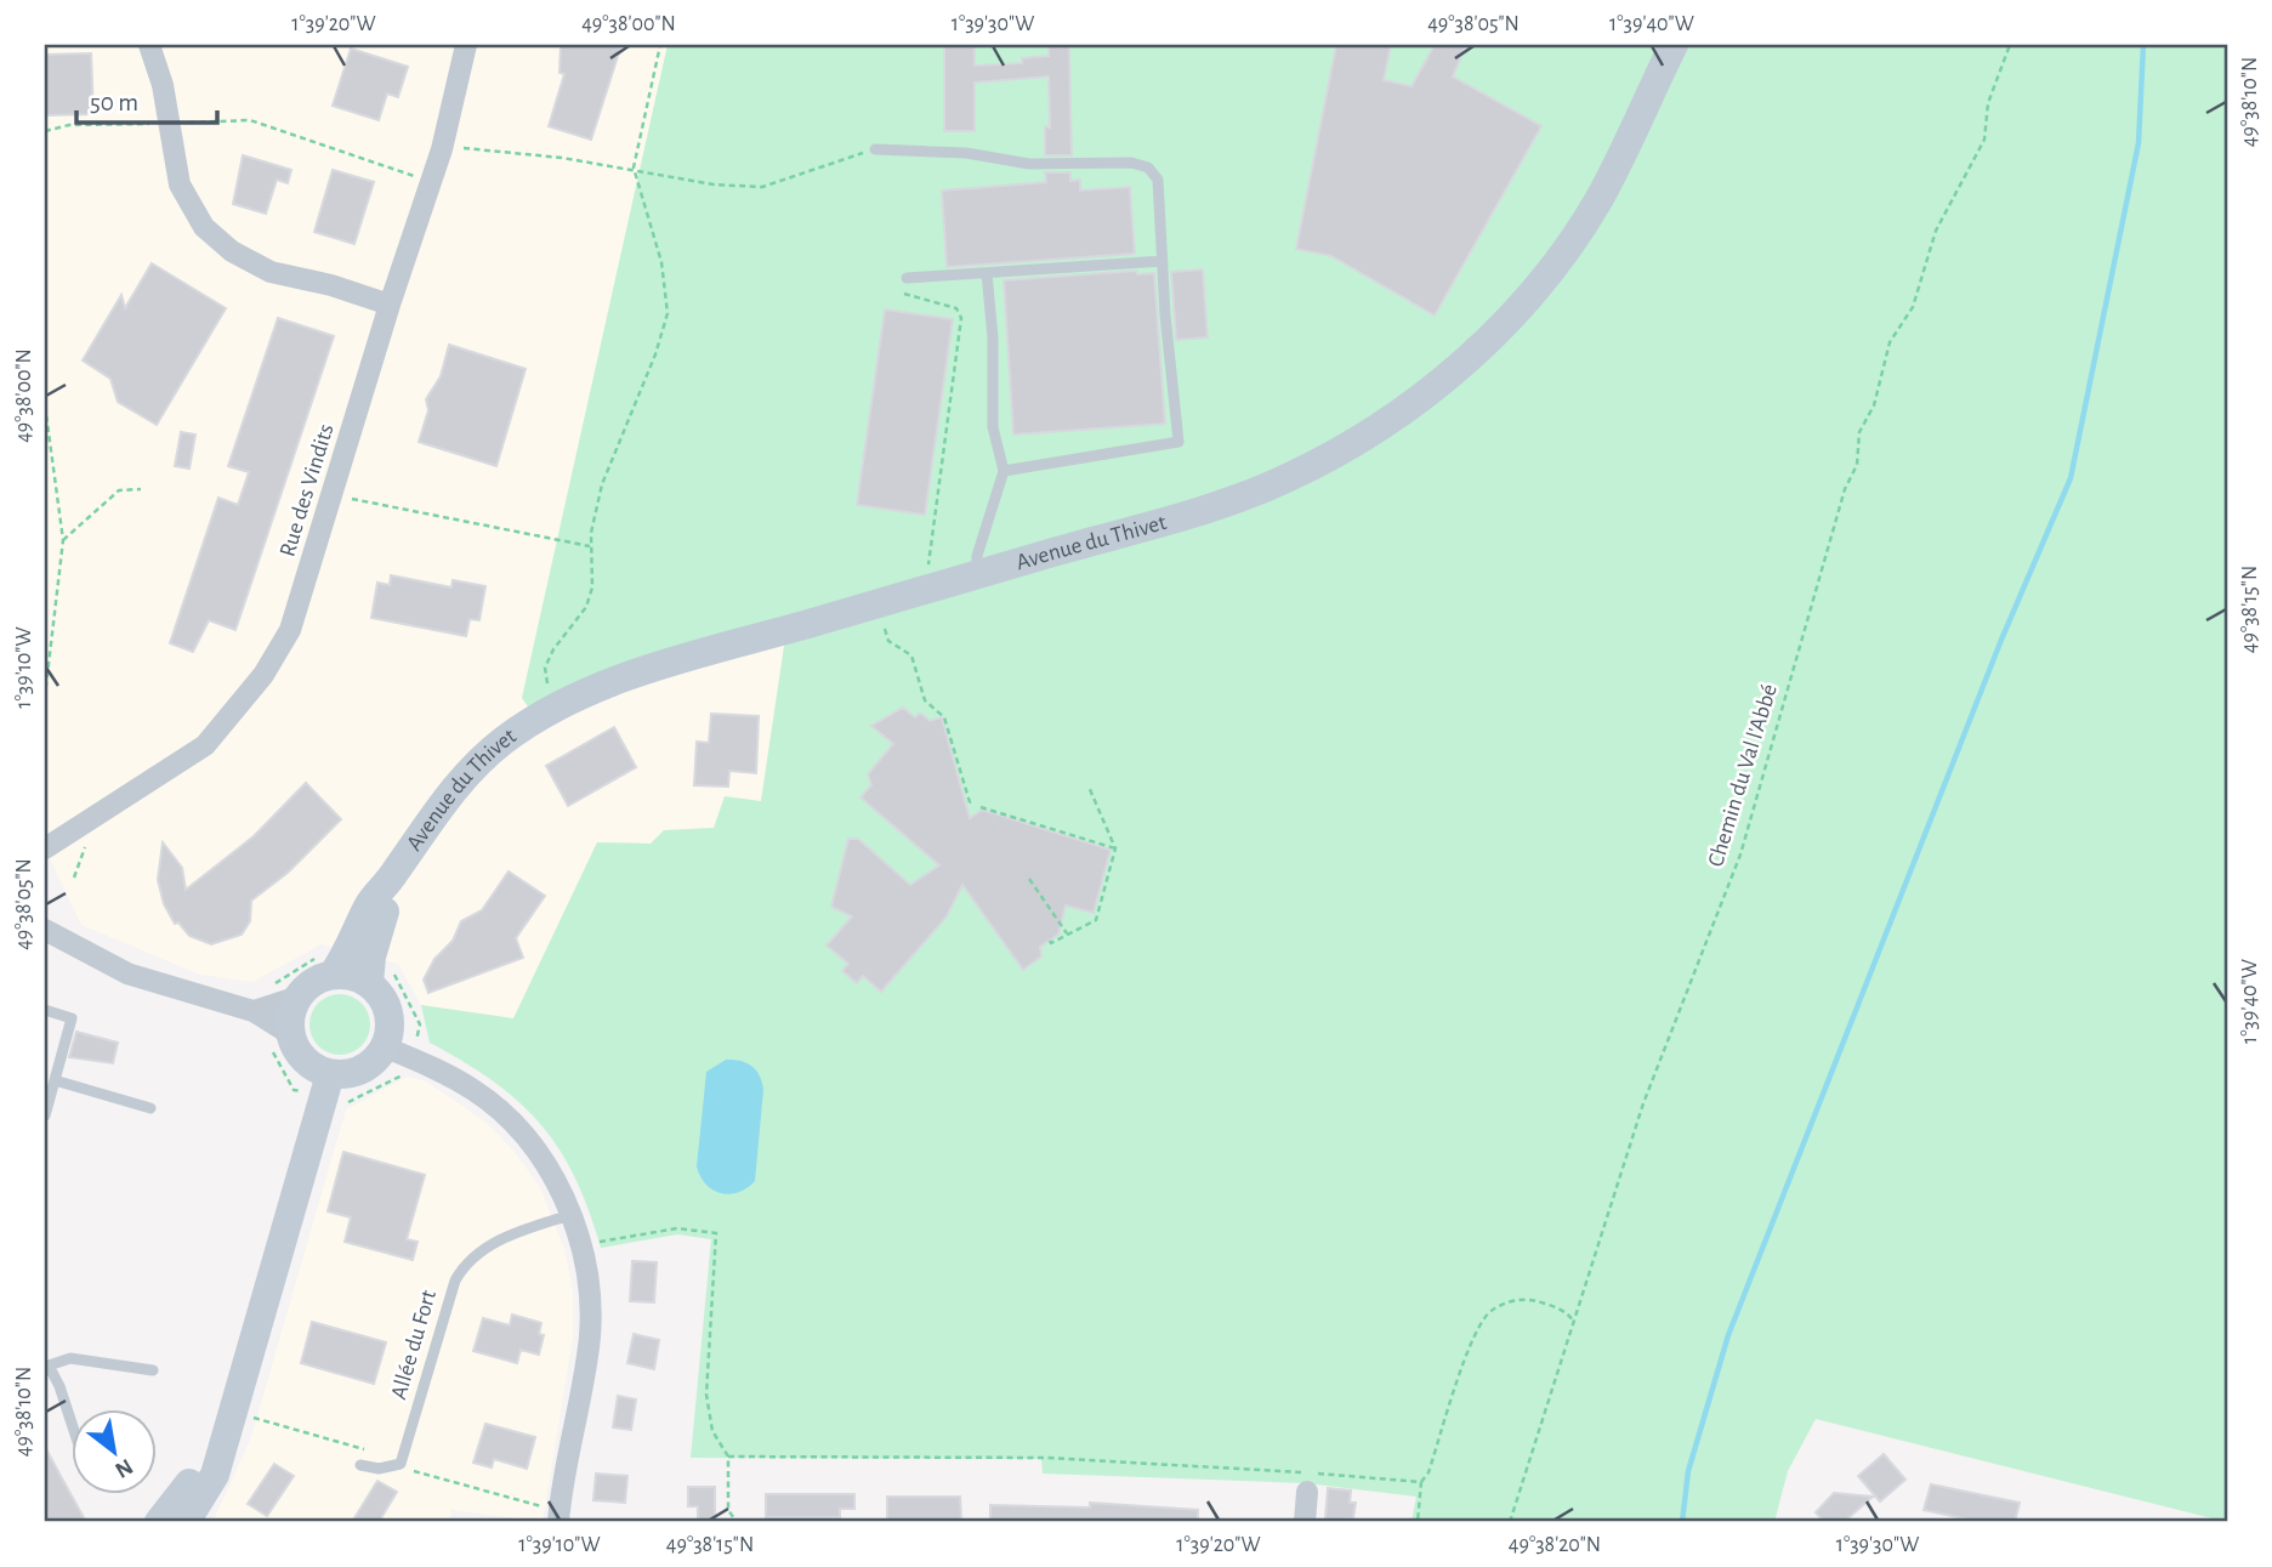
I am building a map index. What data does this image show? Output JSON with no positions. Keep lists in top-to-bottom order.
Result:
{
  "streets": {
    "main road": ["Avenue du Thivet"],
    "street": ["Rue des Vindits"],
    "lane": ["Allée du Fort"],
    "path": ["Chemin du Val l'Abbé"]
  },
  "scale_bar": "50 m",
  "north": "bottom right",
  "coordinates": [
    "1°39'20\"W",
    "49°38'00\"N",
    "1°39'30\"W",
    "49°38'05\"N",
    "1°39'40\"W",
    "49°38'10\"N",
    "49°38'15\"N",
    "1°39'10\"W",
    "49°38'20\"N"
  ]
}
